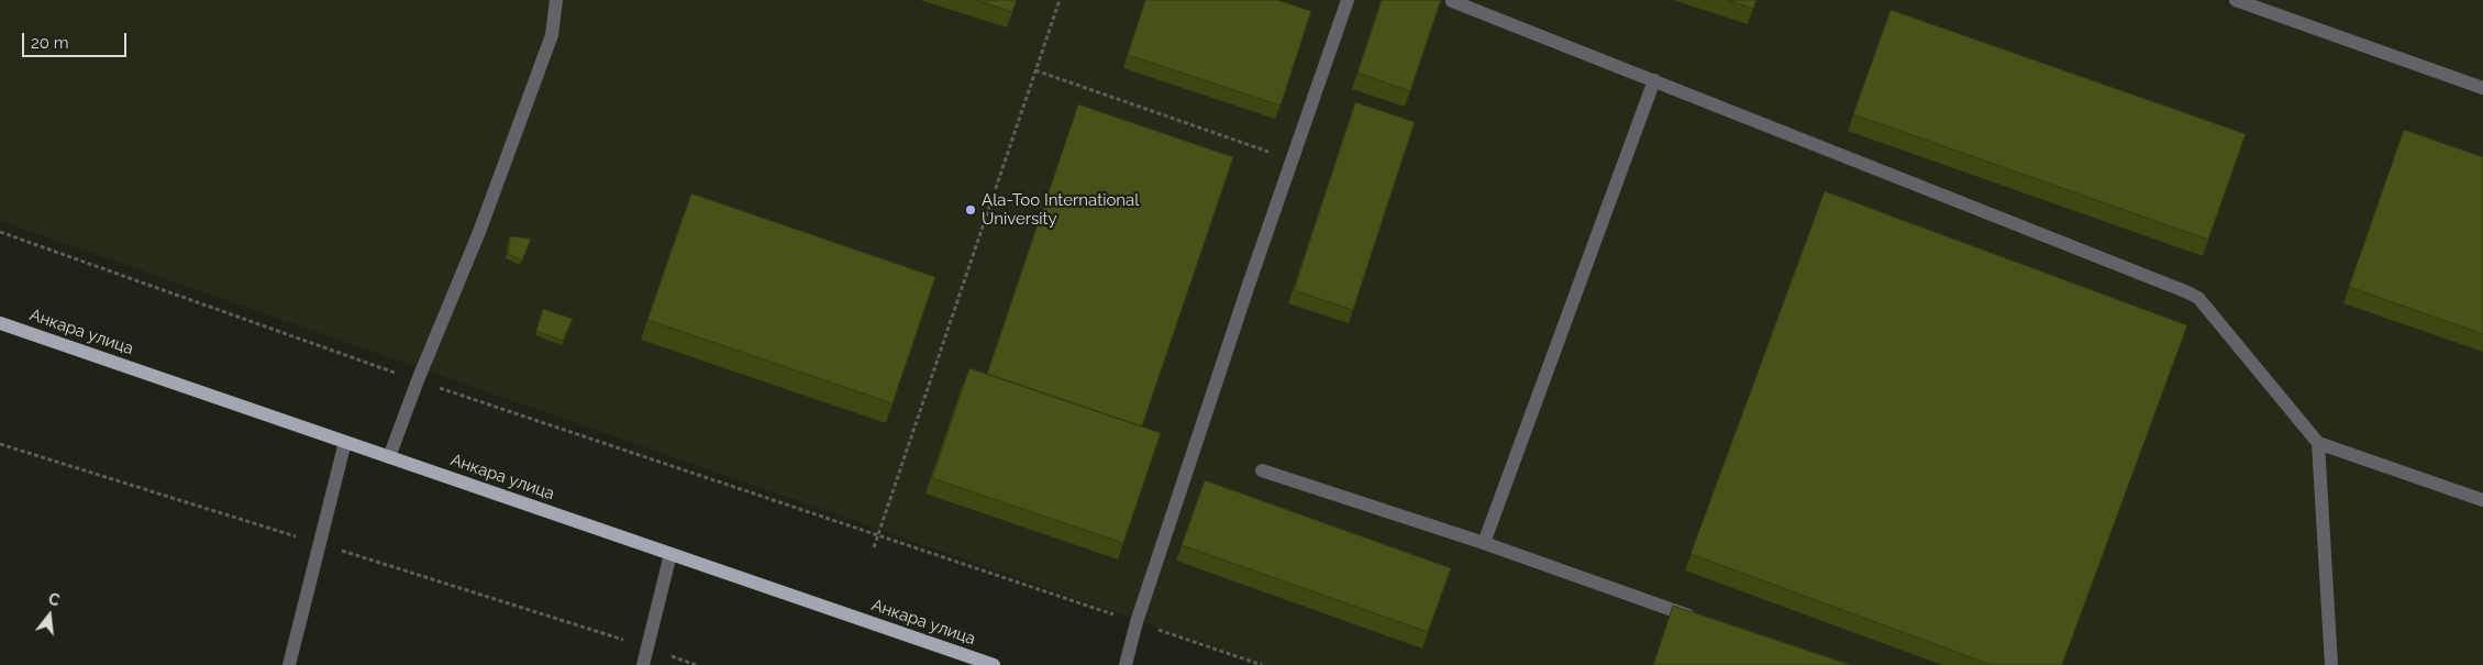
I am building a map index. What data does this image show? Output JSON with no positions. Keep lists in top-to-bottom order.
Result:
{
  "streets": {
    "main road": ["Анкара улица"]
  },
  "places": ["Ala-Too International University"],
  "scale_bar": "20 m",
  "north": "top"
}
